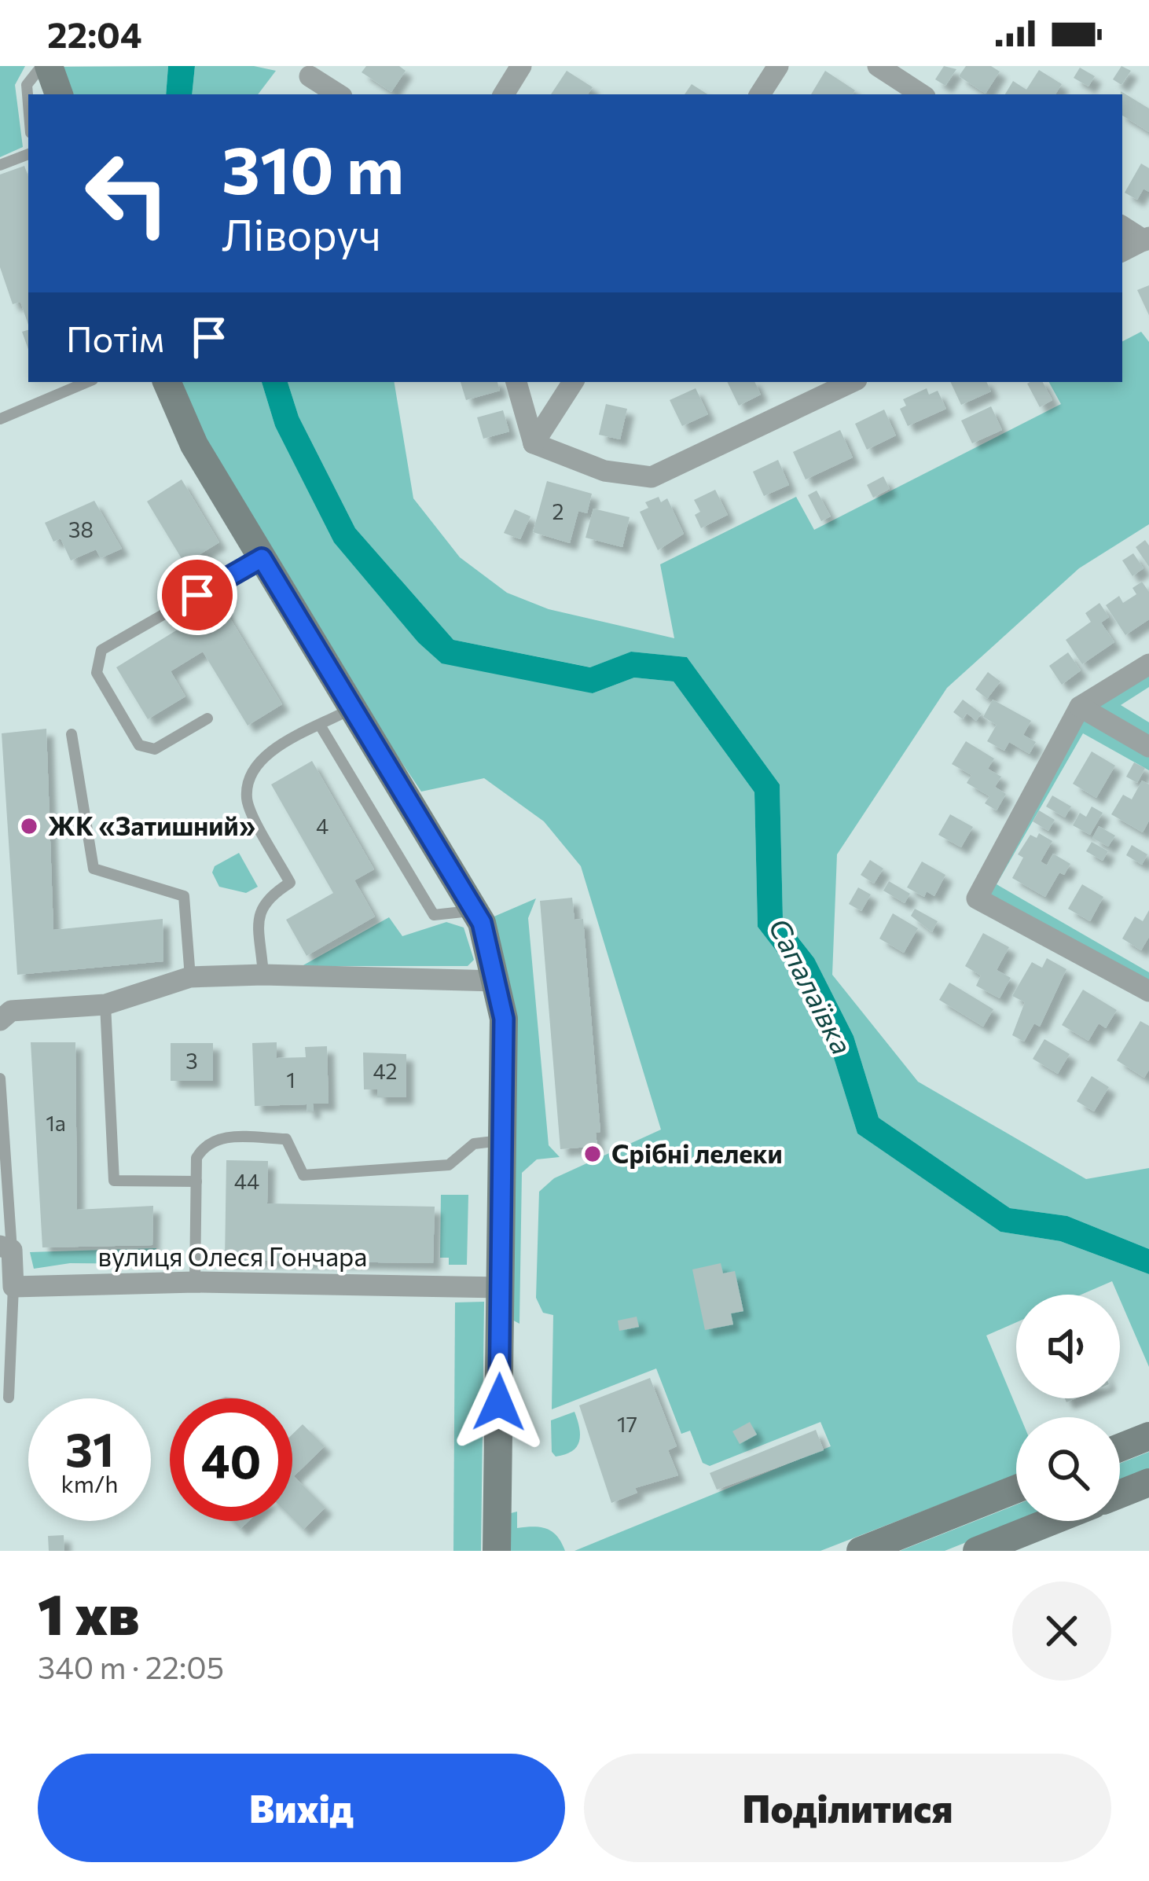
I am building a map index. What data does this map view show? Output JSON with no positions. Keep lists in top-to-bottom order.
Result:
{
  "streets": {
    "street": ["вулиця Олеся Гончара"]
  },
  "water": ["Сапалаївка"],
  "places": ["ЖК «Затишний»", "Срібні лелеки"],
  "house_numbers": [
    "2",
    "38",
    "4",
    "3",
    "42",
    "1",
    "1а",
    "44",
    "17"
  ],
  "page": {
    "status": "22:04",
    "turn": ["310 m", "Ліворуч"],
    "then": "Потім",
    "speed": "31 km/h",
    "limit": "40",
    "heading": ["1 хв", "340 m · 22:05"],
    "buttons": ["Вихід", "Поділитися"]
  }
}
